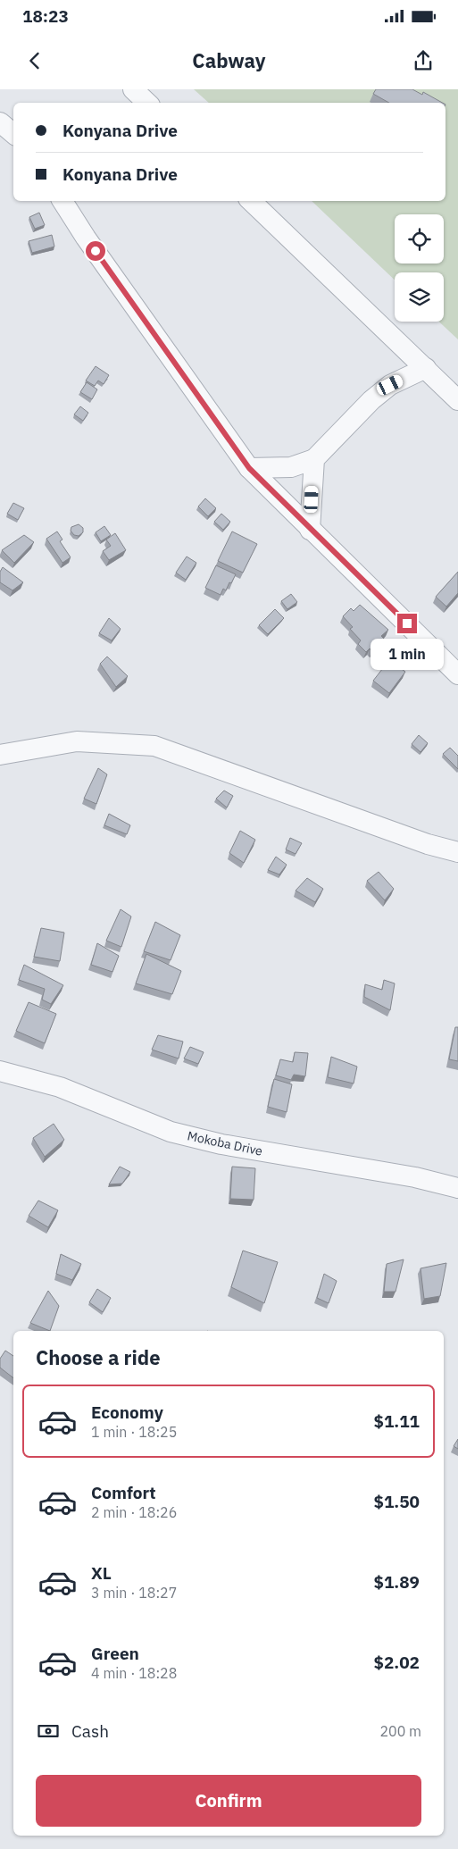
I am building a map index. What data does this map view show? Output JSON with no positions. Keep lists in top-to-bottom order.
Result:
{
  "streets": {
    "street": ["Mokoba Drive"]
  },
  "page": {
    "status": "18:23",
    "header": "Cabway",
    "banner": ["Konyana Drive", "Konyana Drive"],
    "bubble": "1 min",
    "heading": "Choose a ride",
    "list": [
      {
        "name": "Economy",
        "note": "1 min · 18:25",
        "value": "$1.11"
      },
      {
        "name": "Comfort",
        "note": "2 min · 18:26",
        "value": "$1.50"
      },
      {
        "name": "XL",
        "note": "3 min · 18:27",
        "value": "$1.89"
      },
      {
        "name": "Green",
        "note": "4 min · 18:28",
        "value": "$2.02"
      }
    ],
    "pay": ["Cash", "200 m"],
    "buttons": "Confirm"
  }
}
